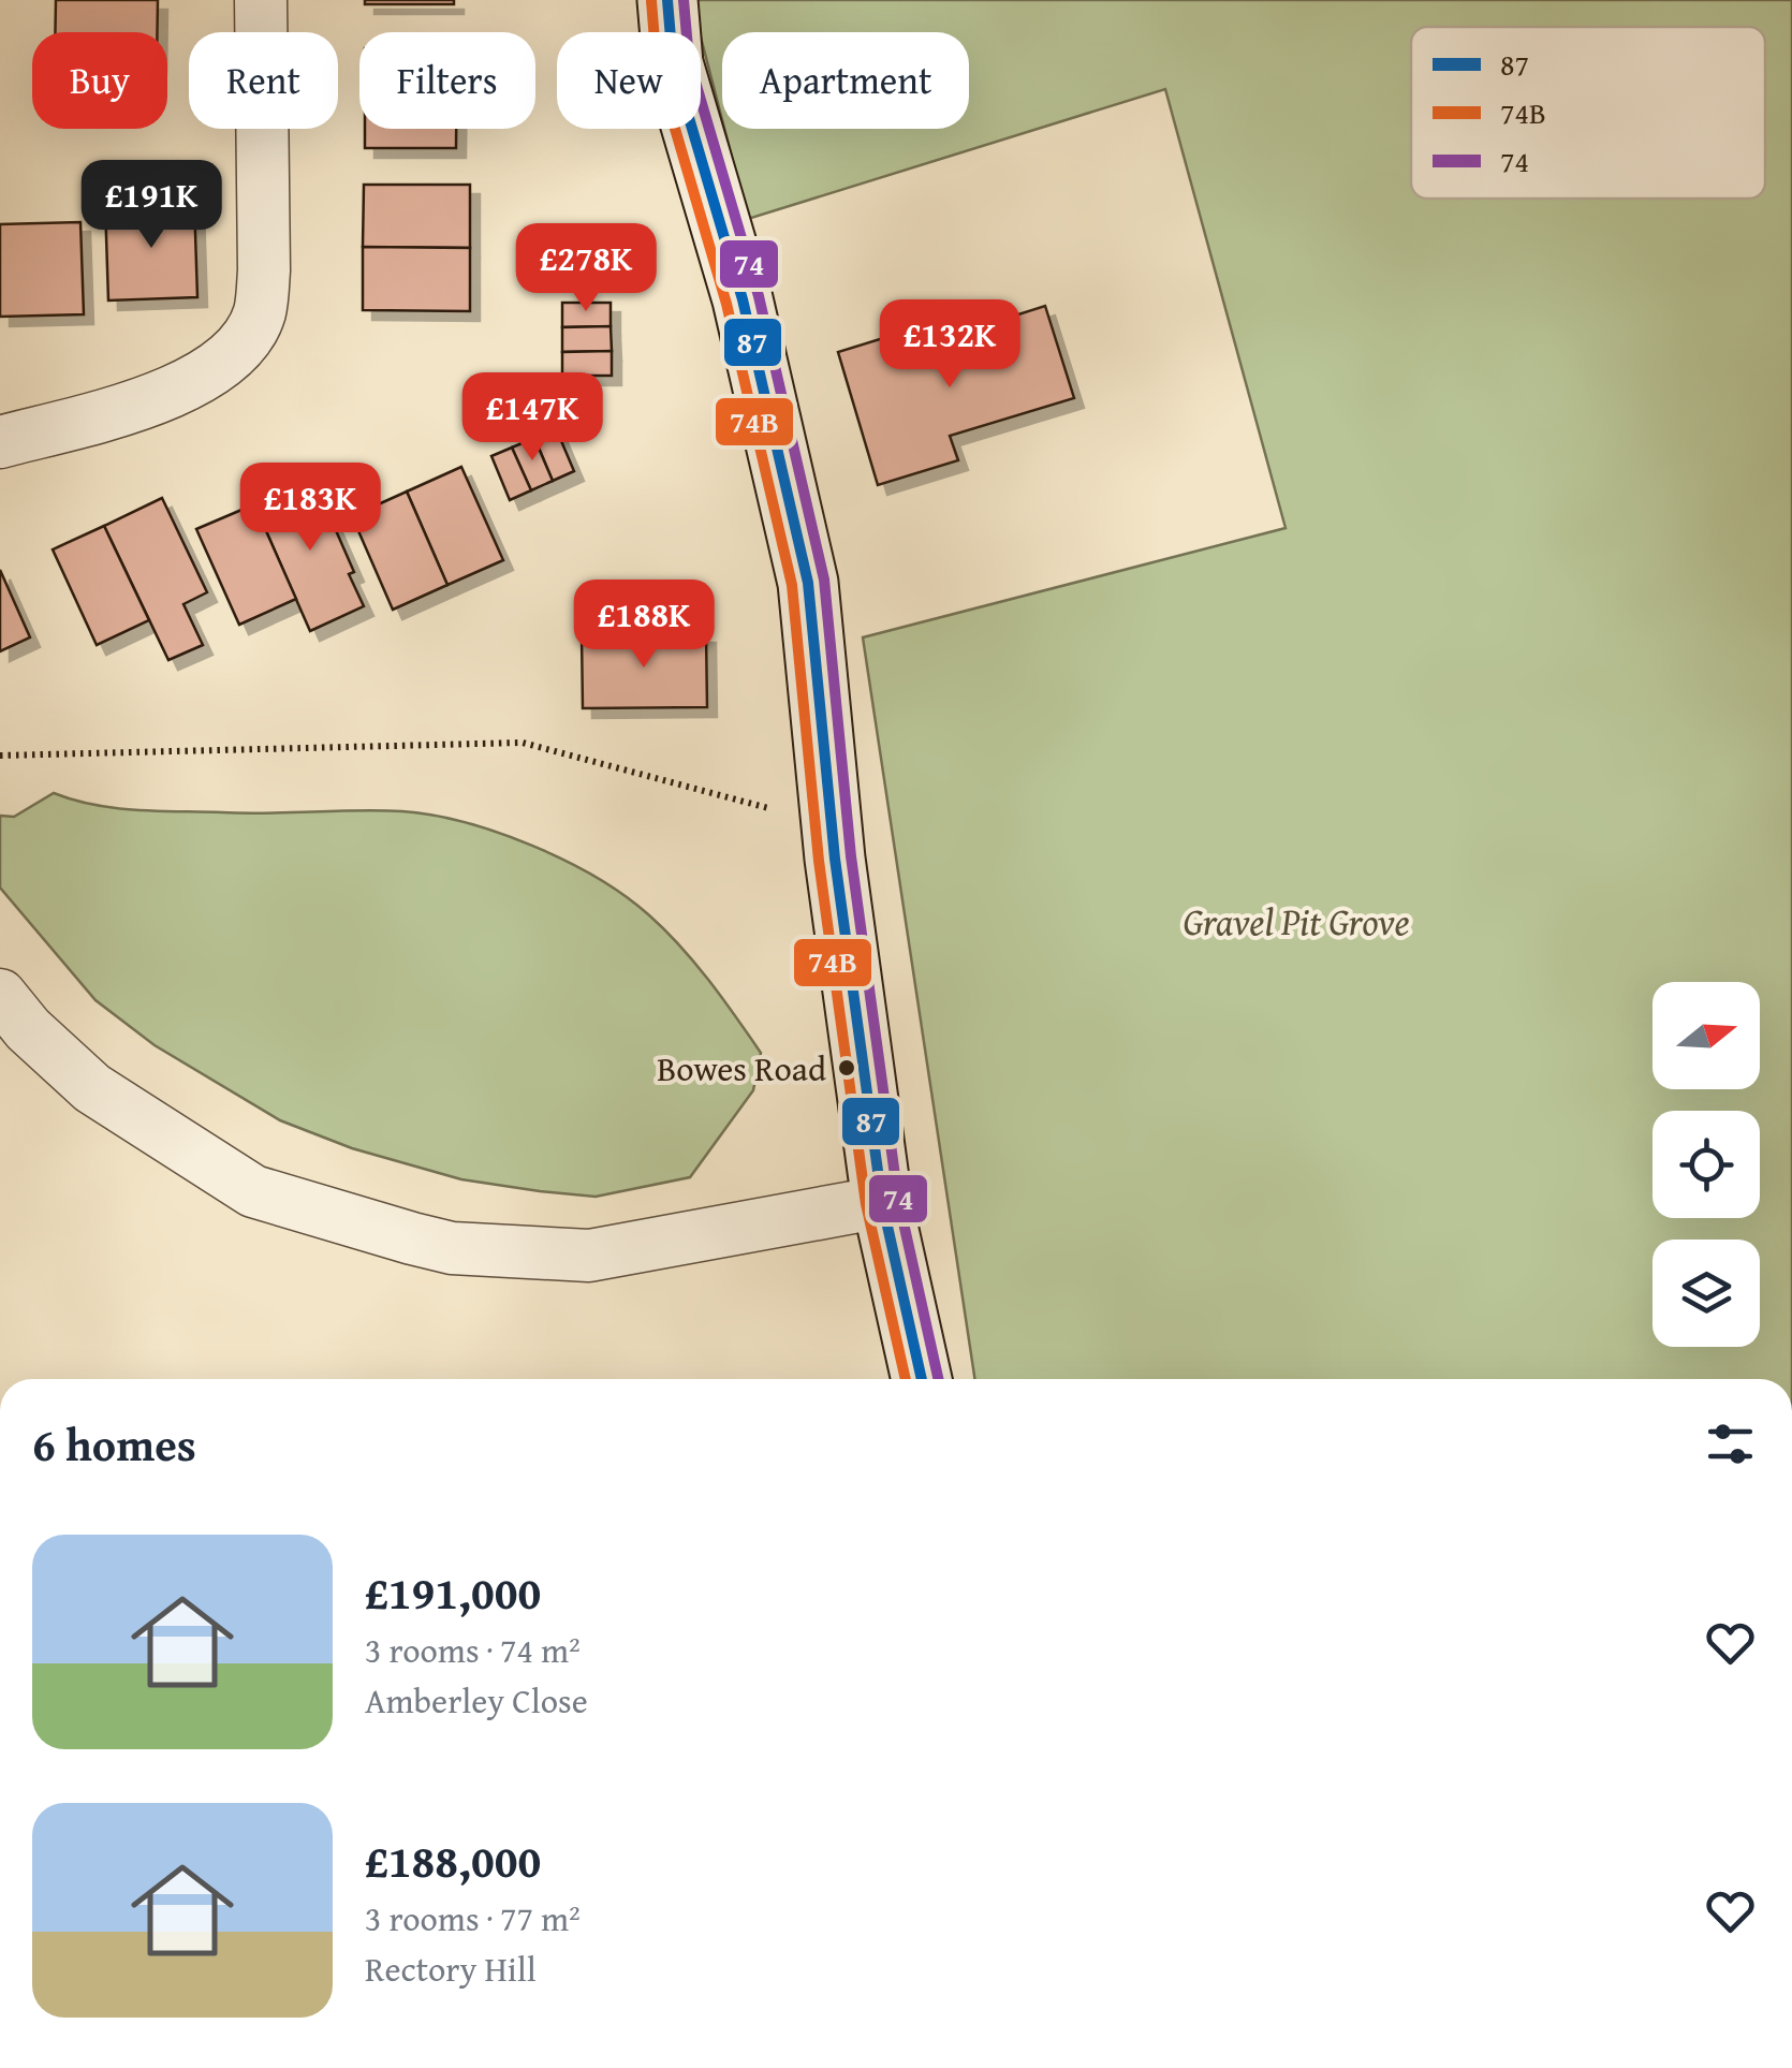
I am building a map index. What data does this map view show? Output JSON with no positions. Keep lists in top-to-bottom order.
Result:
{
  "parks": ["Gravel Pit Grove"],
  "places": ["Bowes Road"],
  "lines": ["transit line 87", "transit line 74", "transit line 74B"],
  "legend": ["87", "74B", "74"],
  "north": "right",
  "page": {
    "chip": [
      "Buy",
      "Rent",
      "Filters",
      "New",
      "Apartment"
    ],
    "price": [
      "£191K",
      "£278K",
      "£132K",
      "£147K",
      "£183K",
      "£188K"
    ],
    "heading": "6 homes",
    "list": [
      {
        "name": "£191,000",
        "note": "3 rooms · 74 m² · Amberley Close"
      },
      {
        "name": "£188,000",
        "note": "3 rooms · 77 m² · Rectory Hill"
      }
    ]
  }
}
